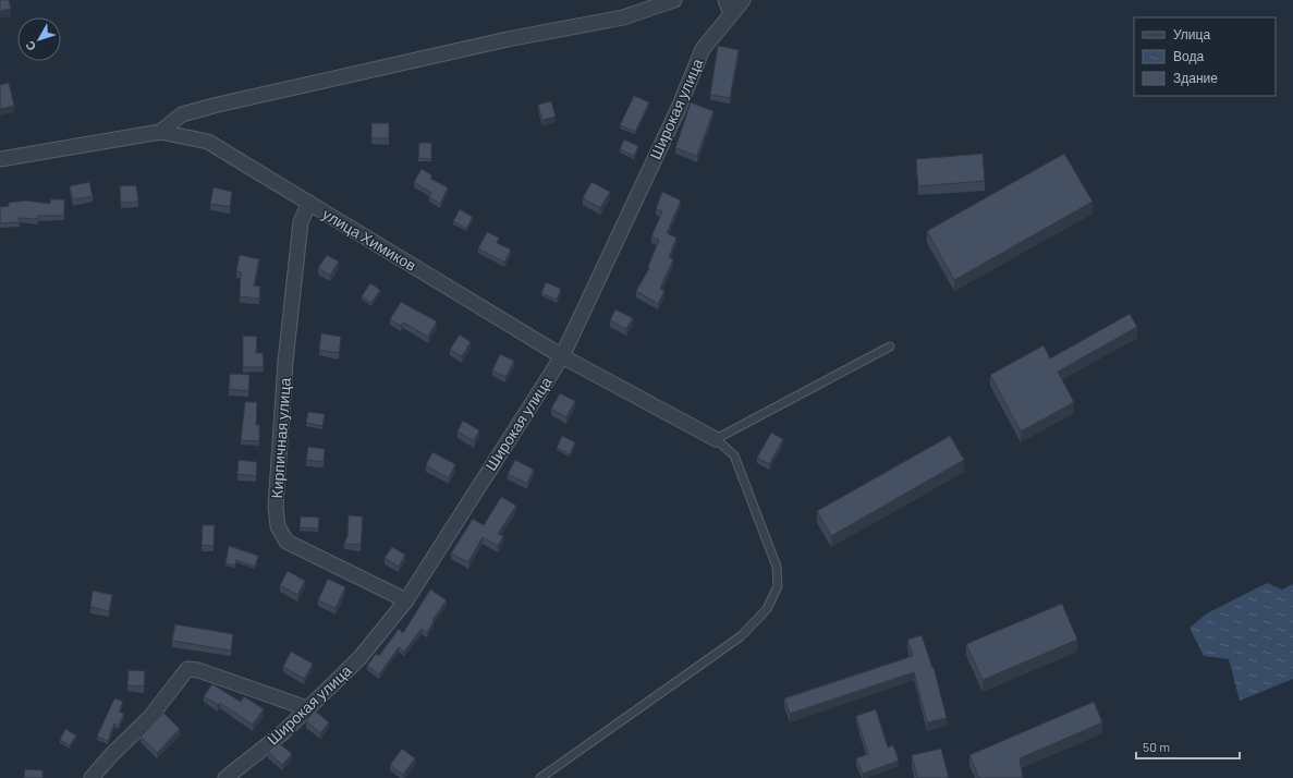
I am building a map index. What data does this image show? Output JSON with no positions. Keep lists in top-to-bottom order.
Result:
{
  "streets": {
    "street": ["Широкая улица", "улица Химиков", "Кирпичная улица"]
  },
  "crossings": [
    ["Широкая улица", "улица Химиков"],
    ["Широкая улица", "Кирпичная улица"],
    ["улица Химиков", "Кирпичная улица"]
  ],
  "legend": ["Улица", "Вода", "Здание"],
  "scale_bar": "50 m",
  "north": "bottom left"
}
